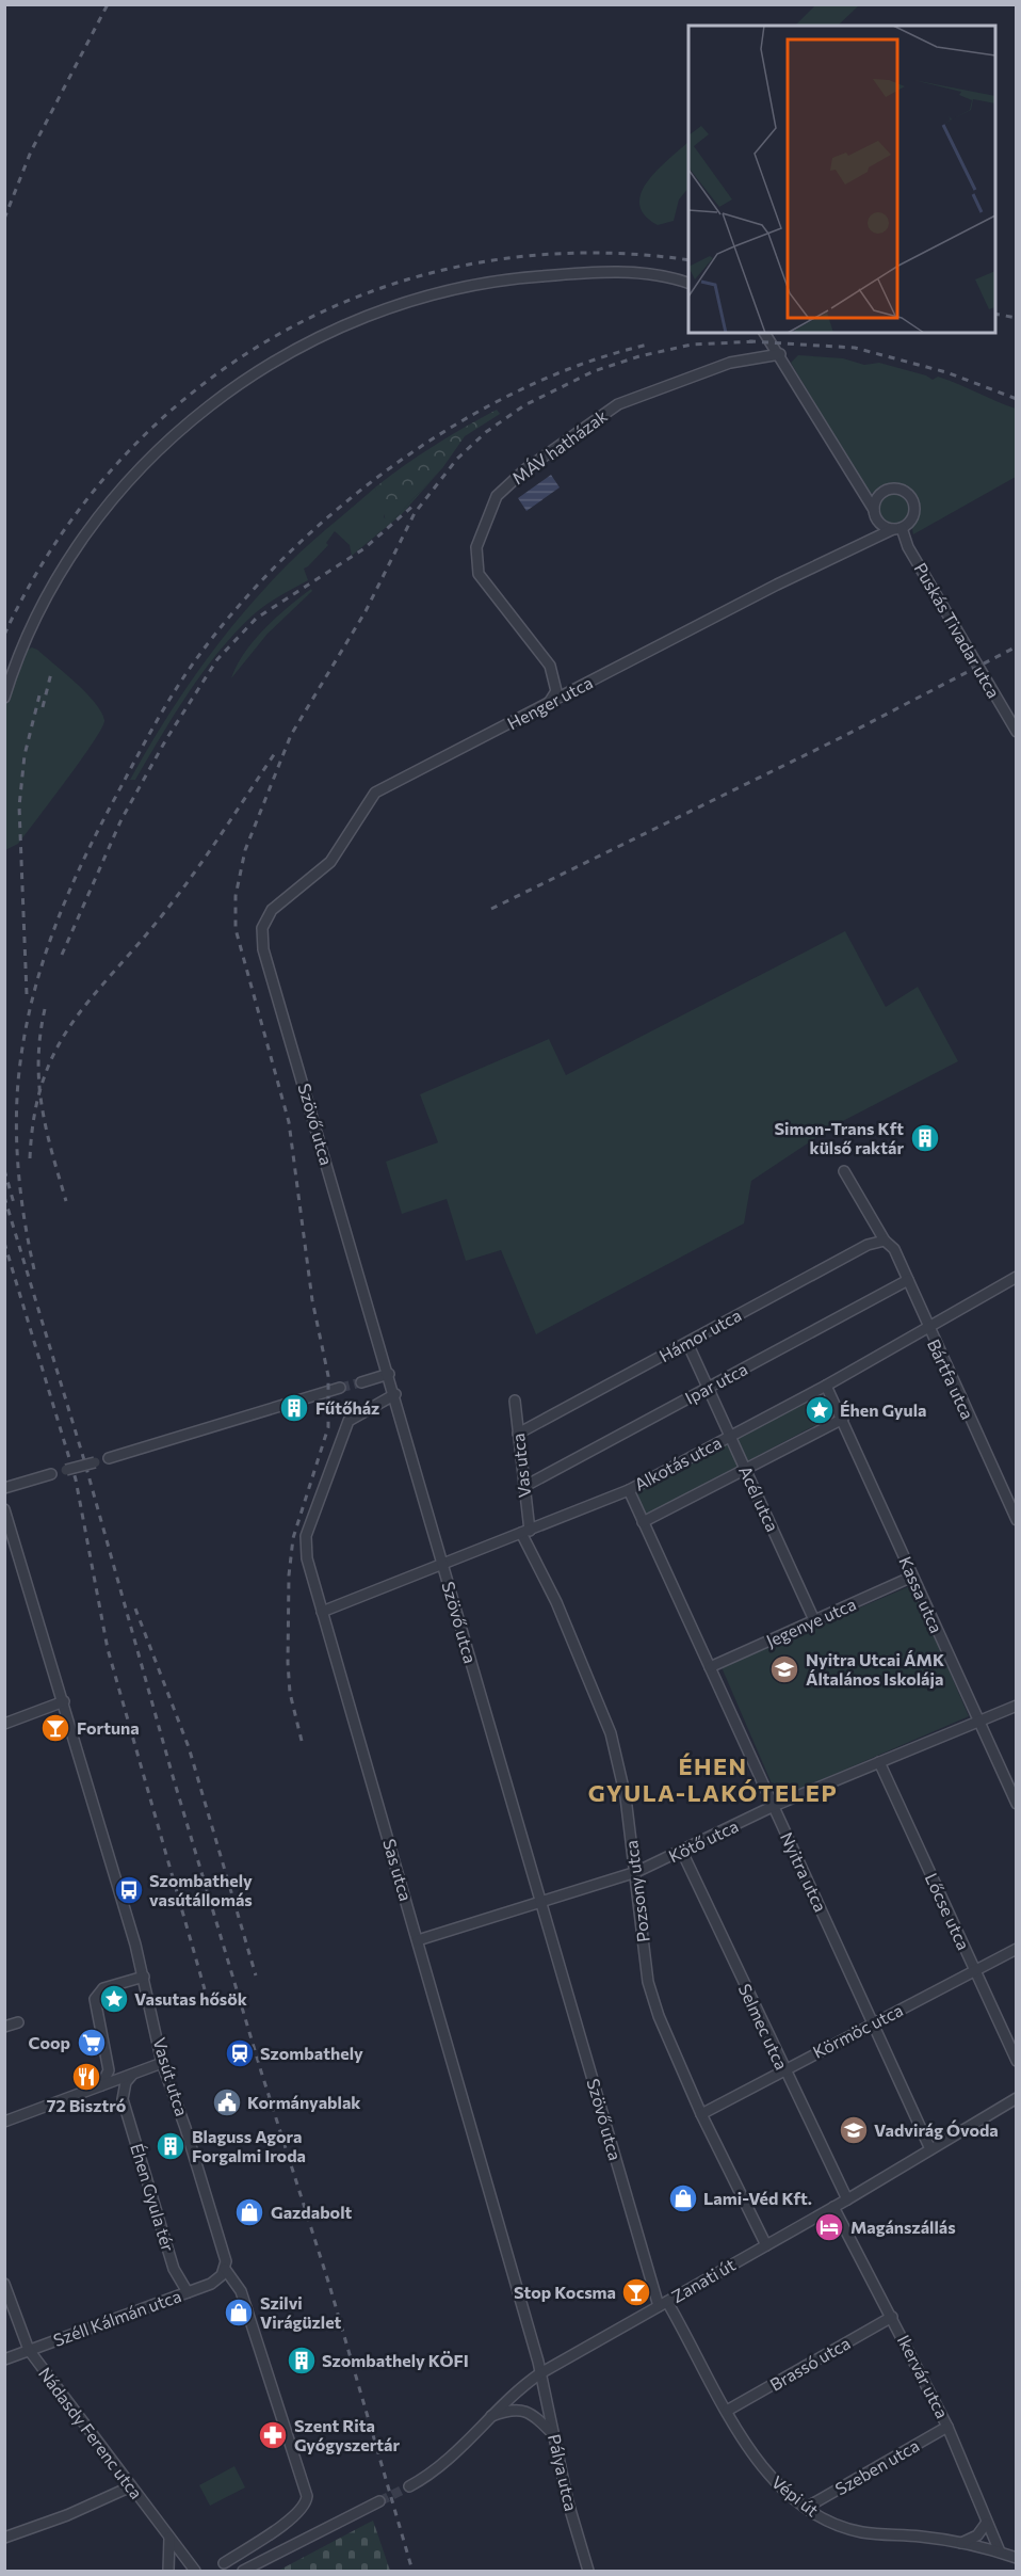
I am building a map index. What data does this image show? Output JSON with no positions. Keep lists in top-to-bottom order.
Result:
{
  "streets": {
    "street": [
      "MÁV hatházak",
      "Puskás Tivadar utca",
      "Henger utca",
      "Szövő utca",
      "Hámor utca",
      "Bártfa utca",
      "Ipar utca",
      "Alkotás utca",
      "Vas utca",
      "Acél utca",
      "Kassa utca",
      "Jegenye utca",
      "Kötő utca",
      "Sas utca",
      "Nyitra utca",
      "Pozsony utca",
      "Lőcse utca",
      "Selmec utca",
      "Körmöc utca",
      "Vasút utca",
      "Éhen Gyula tér",
      "Zanati út",
      "Széll Kálmán utca",
      "Brassó utca",
      "Ikervár utca",
      "Nádasdy Ferenc utca",
      "Szeben utca",
      "Pálya utca",
      "Vépi út"
    ]
  },
  "crossings": [
    ["MÁV hatházak", "Puskás Tivadar utca"],
    ["MÁV hatházak", "Henger utca"],
    ["Puskás Tivadar utca", "Henger utca"],
    ["Henger utca", "Szövő utca"],
    ["Szövő utca", "Alkotás utca"],
    ["Szövő utca", "Kötő utca"],
    ["Szövő utca", "Sas utca"],
    ["Szövő utca", "Zanati út"],
    ["Szövő utca", "Vépi út"],
    ["Hámor utca", "Bártfa utca"],
    ["Hámor utca", "Vas utca"],
    ["Hámor utca", "Acél utca"],
    ["Bártfa utca", "Ipar utca"],
    ["Bártfa utca", "Alkotás utca"],
    ["Ipar utca", "Vas utca"],
    ["Ipar utca", "Acél utca"],
    ["Alkotás utca", "Vas utca"],
    ["Alkotás utca", "Acél utca"],
    ["Alkotás utca", "Kassa utca"],
    ["Alkotás utca", "Sas utca"],
    ["Alkotás utca", "Nyitra utca"],
    ["Alkotás utca", "Pozsony utca"],
    ["Vas utca", "Pozsony utca"],
    ["Acél utca", "Jegenye utca"],
    ["Kassa utca", "Jegenye utca"],
    ["Kassa utca", "Kötő utca"],
    ["Jegenye utca", "Nyitra utca"],
    ["Kötő utca", "Sas utca"],
    ["Kötő utca", "Nyitra utca"],
    ["Kötő utca", "Pozsony utca"],
    ["Kötő utca", "Lőcse utca"],
    ["Kötő utca", "Selmec utca"],
    ["Sas utca", "Zanati út"],
    ["Sas utca", "Pálya utca"],
    ["Nyitra utca", "Körmöc utca"],
    ["Nyitra utca", "Zanati út"],
    ["Pozsony utca", "Körmöc utca"],
    ["Pozsony utca", "Zanati út"],
    ["Lőcse utca", "Körmöc utca"],
    ["Selmec utca", "Körmöc utca"],
    ["Selmec utca", "Zanati út"],
    ["Vasút utca", "Széll Kálmán utca"],
    ["Éhen Gyula tér", "Széll Kálmán utca"],
    ["Zanati út", "Ikervár utca"],
    ["Zanati út", "Pálya utca"],
    ["Zanati út", "Vépi út"],
    ["Széll Kálmán utca", "Nádasdy Ferenc utca"],
    ["Brassó utca", "Ikervár utca"],
    ["Brassó utca", "Vépi út"],
    ["Ikervár utca", "Szeben utca"],
    ["Ikervár utca", "Vépi út"],
    ["Szeben utca", "Vépi út"]
  ],
  "districts": ["ÉHEN GYULA-LAKÓTELEP"],
  "places": {
    "building": [
      "Simon-Trans Kft külső raktár",
      "Fűtőház",
      "Blaguss Agora Forgalmi Iroda",
      "Szombathely KÖFI"
    ],
    "place": ["Éhen Gyula", "Vasutas hősök"],
    "school or university": ["Nyitra Utcai ÁMK Általános Iskolája", "Vadvirág Óvoda"],
    "bar": ["Fortuna", "Stop Kocsma"],
    "bus stop": ["Szombathely vasútállomás"],
    "supermarket": ["Coop"],
    "station": ["Szombathely"],
    "restaurant": ["72 Bisztró"],
    "public building": ["Kormányablak"],
    "shop": ["Lami-Véd Kft.", "Gazdabolt", "Szilvi Virágüzlet"],
    "hotel": ["Magánszállás"],
    "pharmacy": ["Szent Rita Gyógyszertár"]
  }
}
